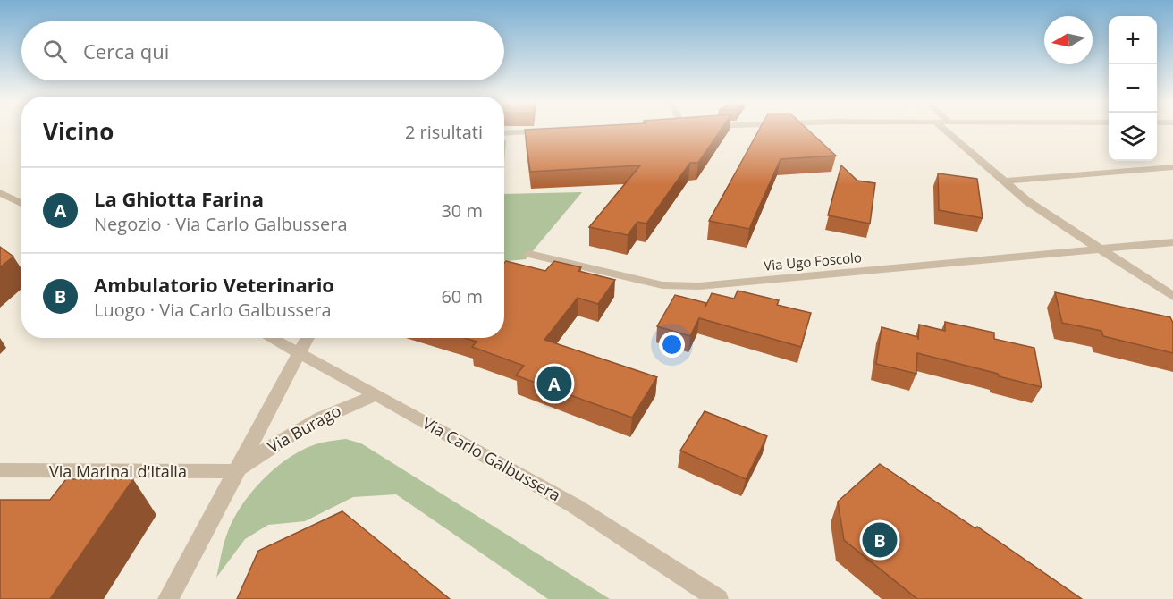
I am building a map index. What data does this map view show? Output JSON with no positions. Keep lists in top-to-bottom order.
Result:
{
  "streets": {
    "street": [
      "Via Ugo Foscolo",
      "Via Burago",
      "Via Carlo Galbussera",
      "Via Marinai d'Italia"
    ]
  },
  "crossings": [
    ["Via Burago", "Via Carlo Galbussera"],
    ["Via Burago", "Via Marinai d'Italia"]
  ],
  "north": "left",
  "page": {
    "map_buttons": ["+", "−"],
    "search": "Cerca qui",
    "heading": ["Vicino", "2 risultati"],
    "list": [
      {
        "mark": "A",
        "name": "La Ghiotta Farina",
        "note": "Negozio · Via Carlo Galbussera",
        "value": "30 m"
      },
      {
        "mark": "B",
        "name": "Ambulatorio Veterinario",
        "note": "Luogo · Via Carlo Galbussera",
        "value": "60 m"
      }
    ],
    "pins": ["A", "B"]
  }
}
